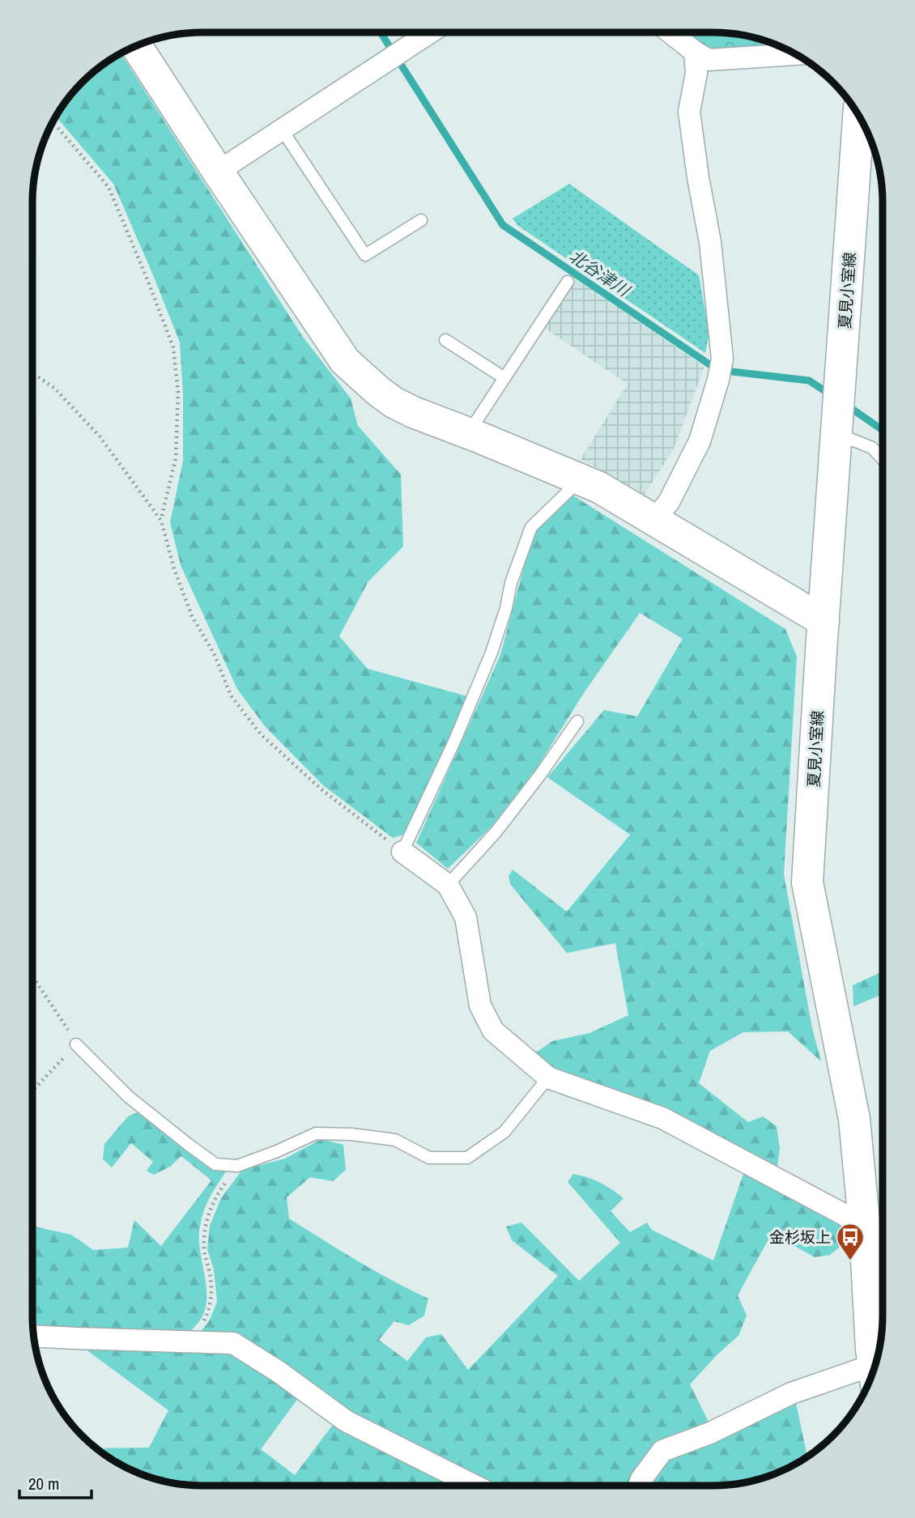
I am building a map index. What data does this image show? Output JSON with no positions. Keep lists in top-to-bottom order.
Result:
{
  "streets": {
    "main road": ["夏見小室線"]
  },
  "water": ["北谷津川"],
  "places": {
    "bus stop": ["金杉坂上"]
  },
  "scale_bar": "20 m"
}
